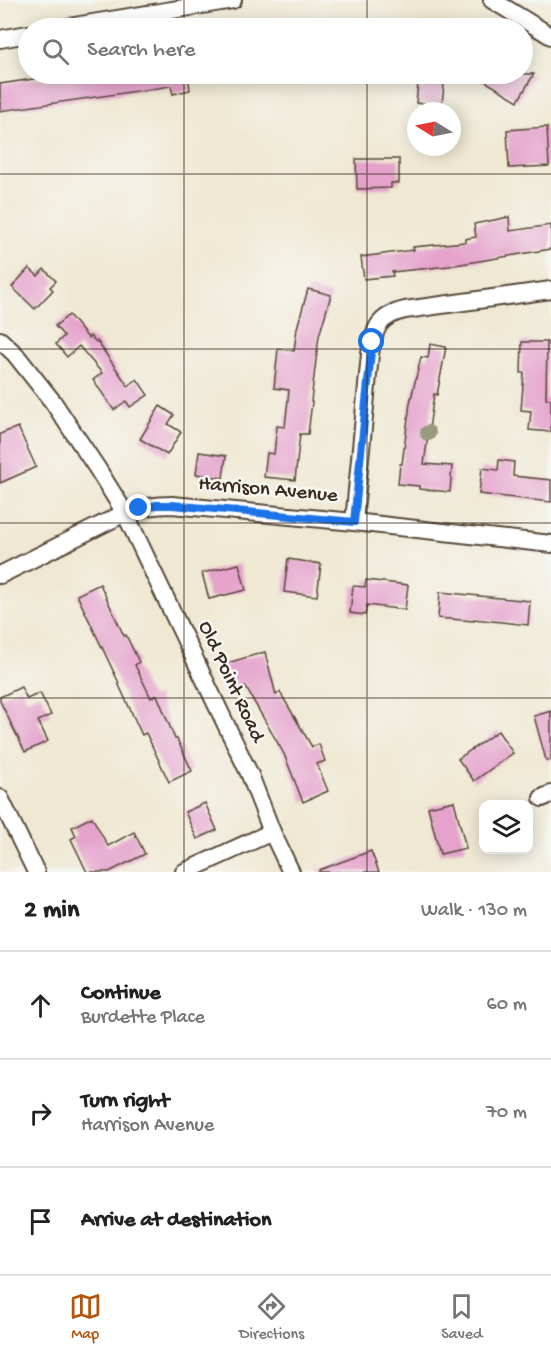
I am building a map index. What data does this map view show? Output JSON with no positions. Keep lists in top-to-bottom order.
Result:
{
  "streets": {
    "street": ["Harrison Avenue", "Old Point Road"]
  },
  "crossings": [
    ["Harrison Avenue", "Old Point Road"]
  ],
  "north": "left",
  "page": {
    "search": "Search here",
    "heading": ["2 min", "Walk · 130 m"],
    "list": [
      ["Continue", "Burdette Place", "60 m"],
      ["Turn right", "Harrison Avenue", "70 m"],
      "Arrive at destination"
    ],
    "nav": ["Map", "Directions", "Saved"]
  }
}
